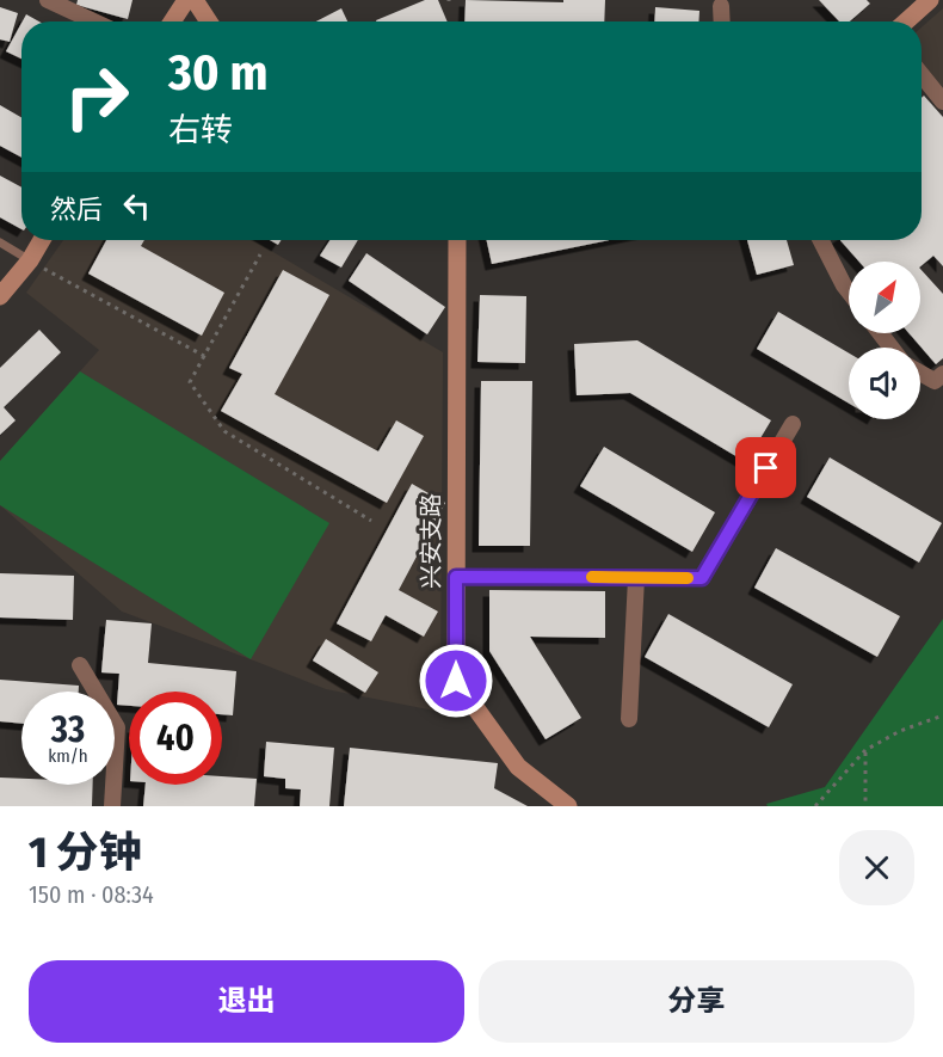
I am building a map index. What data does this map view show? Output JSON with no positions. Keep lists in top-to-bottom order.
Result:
{
  "streets": {
    "street": ["兴安支路"]
  },
  "north": "top right",
  "page": {
    "turn": ["30 m", "右转"],
    "then": "然后",
    "speed": "33 km/h",
    "limit": "40",
    "heading": ["1 分钟", "150 m · 08:34"],
    "buttons": ["退出", "分享"]
  }
}
